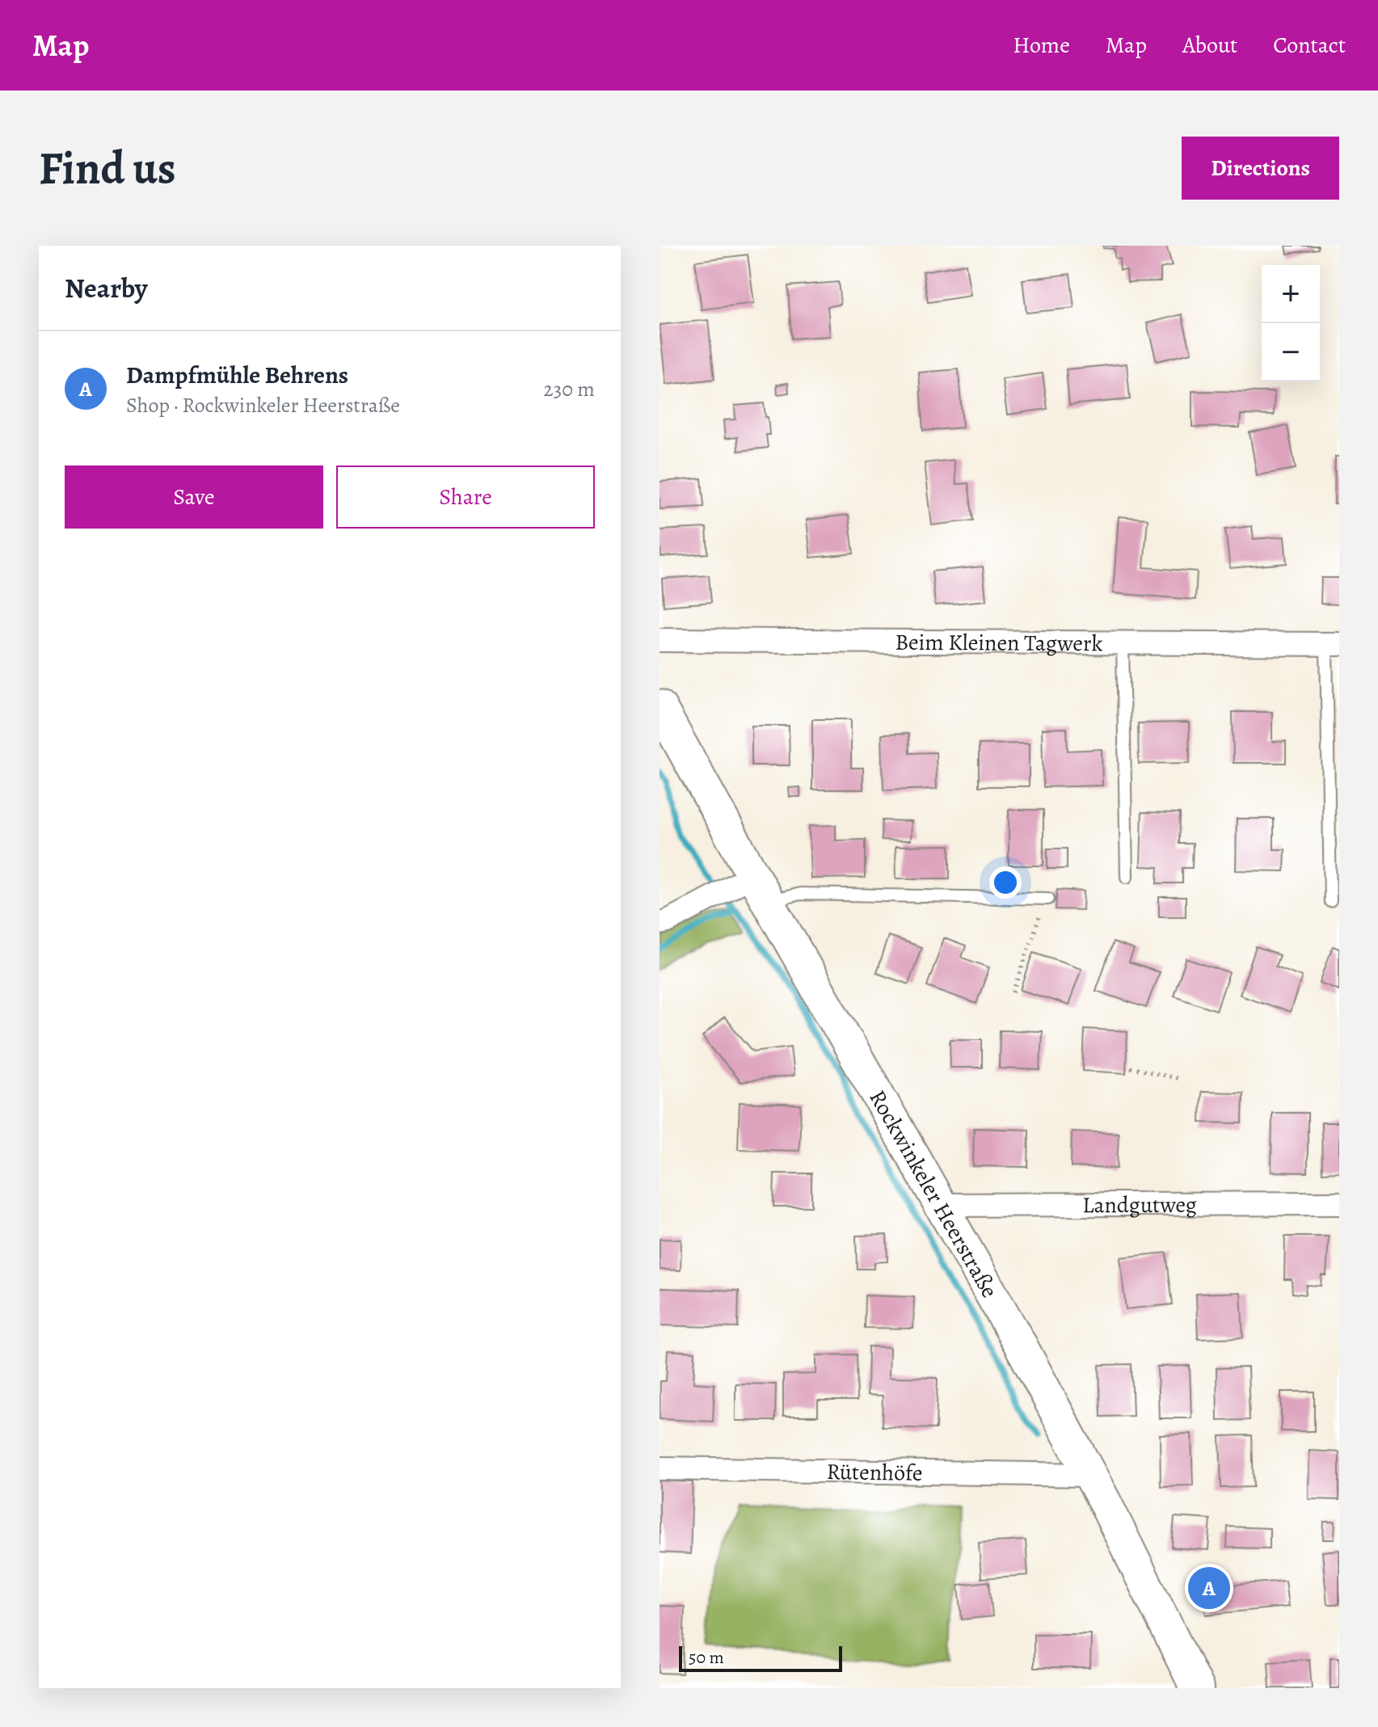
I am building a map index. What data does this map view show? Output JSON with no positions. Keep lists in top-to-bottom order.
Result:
{
  "streets": {
    "main road": ["Rockwinkeler Heerstraße"],
    "street": ["Beim Kleinen Tagwerk", "Landgutweg", "Rütenhöfe"]
  },
  "crossings": [
    ["Rockwinkeler Heerstraße", "Landgutweg"],
    ["Rockwinkeler Heerstraße", "Rütenhöfe"]
  ],
  "scale_bar": "50 m",
  "page": {
    "header": "Map",
    "nav": [
      "Home",
      "Map",
      "About",
      "Contact"
    ],
    "buttons": [
      "Directions",
      ["Save", "Share"]
    ],
    "title": "Find us",
    "heading": "Nearby",
    "map_buttons": ["+", "−"],
    "list": [
      {
        "mark": "A",
        "name": "Dampfmühle Behrens",
        "note": "Shop · Rockwinkeler Heerstraße",
        "value": "230 m"
      }
    ],
    "pins": "A",
    "scale": "50 m"
  }
}
